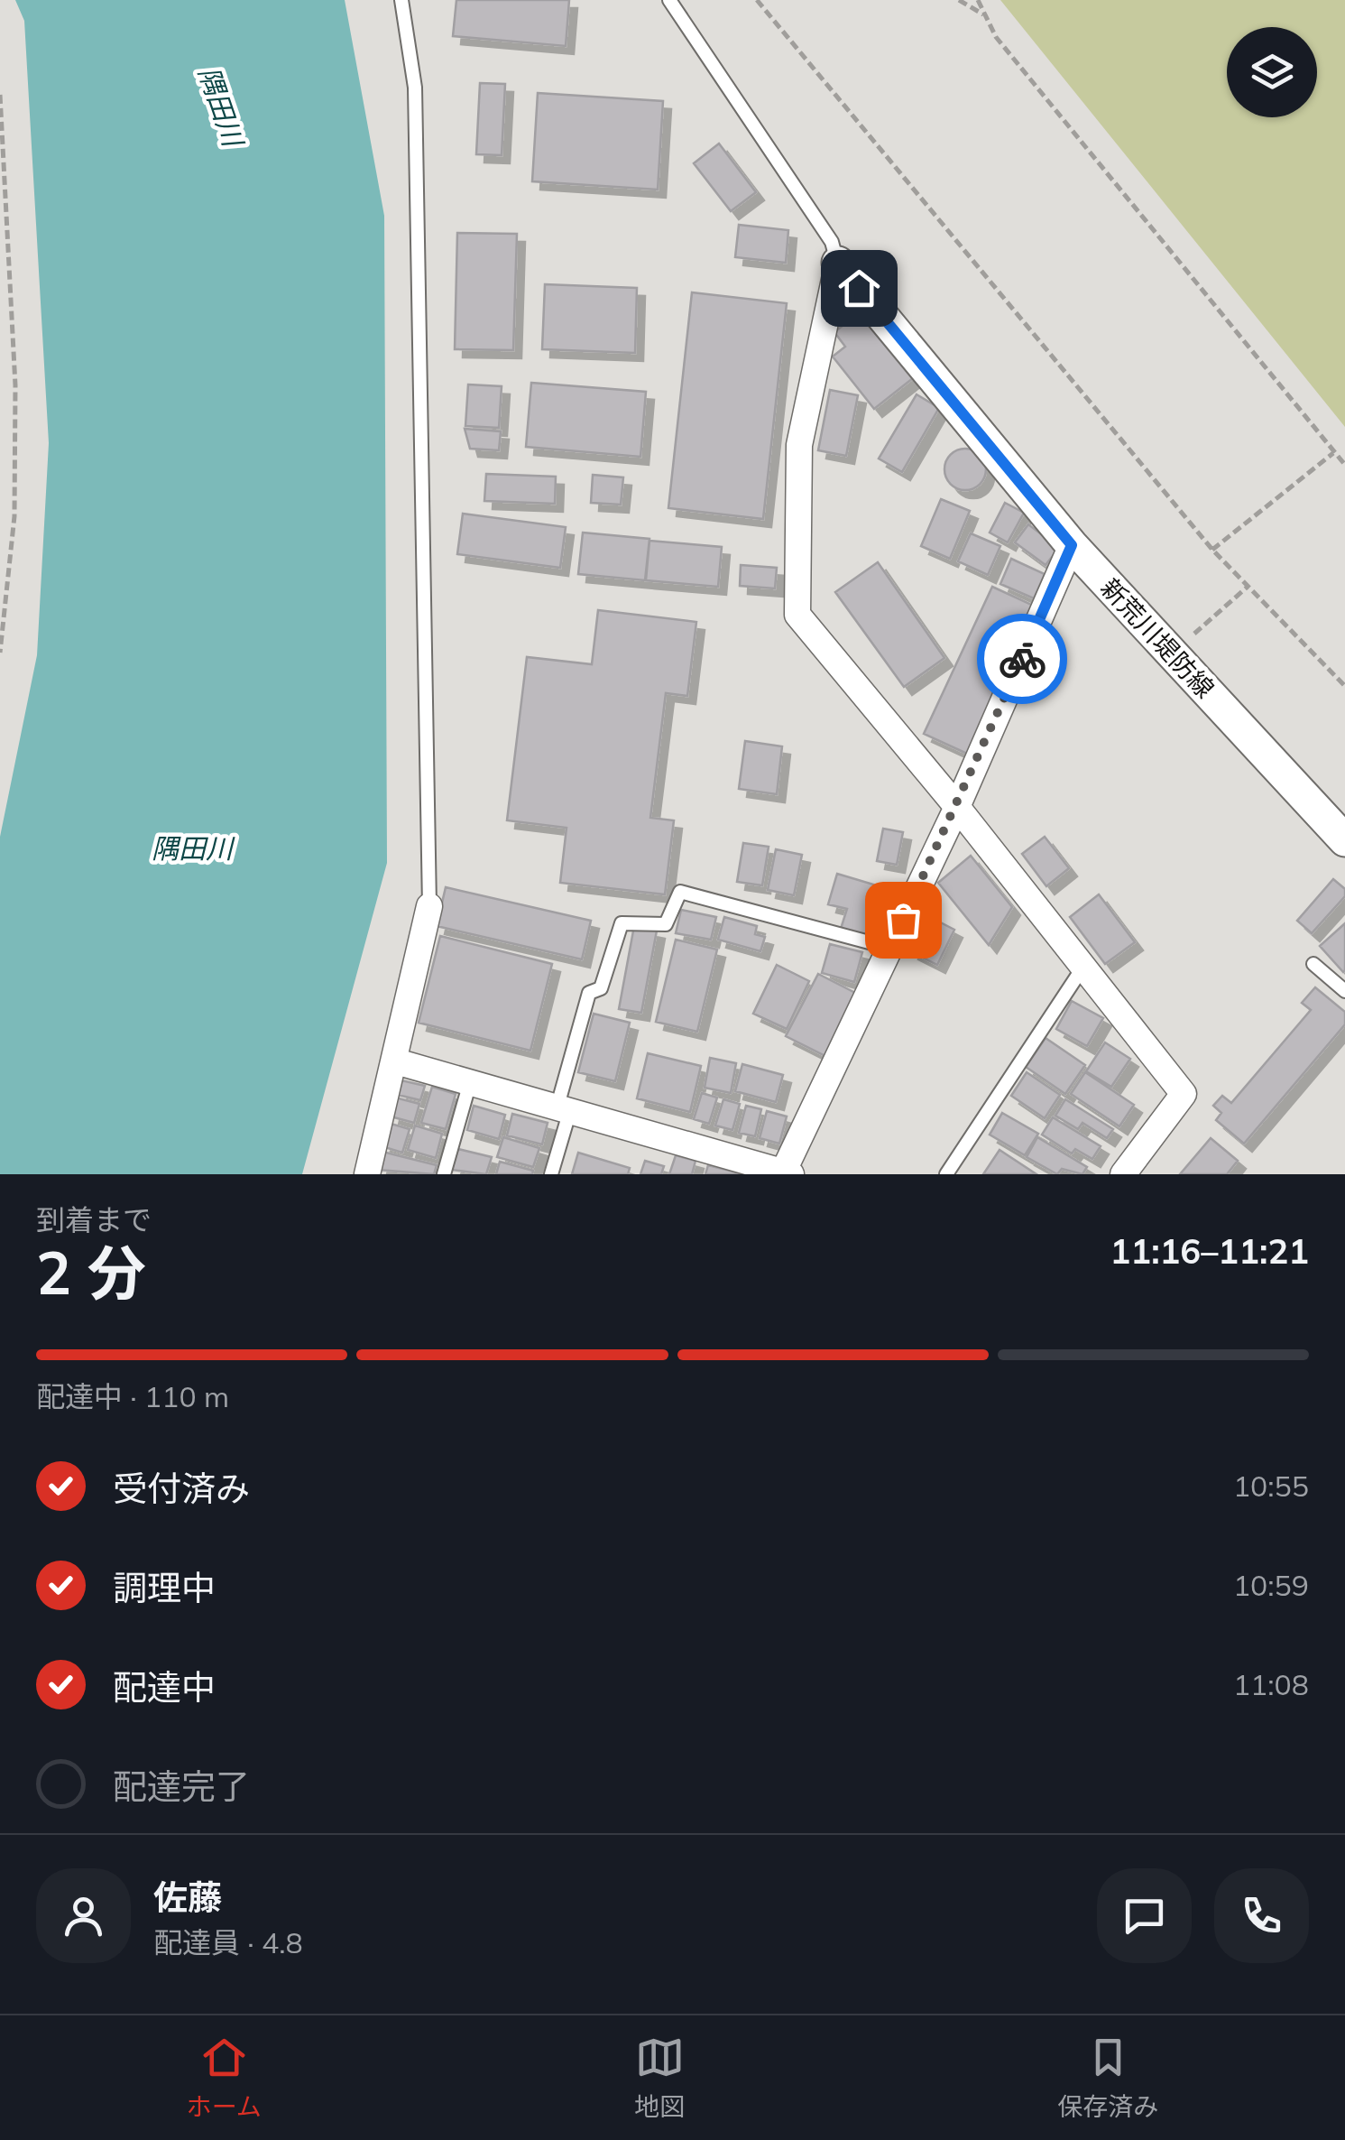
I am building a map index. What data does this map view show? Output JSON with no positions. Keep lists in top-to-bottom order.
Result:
{
  "streets": {
    "street": ["新荒川堤防線"]
  },
  "water": ["隅田川"],
  "page": {
    "heading": ["2 分", "到着まで", "11:16–11:21"],
    "panel": ["佐藤", "配達員 · 4.8"],
    "bar": "配達中 · 110 m",
    "list": [
      ["受付済み", "10:55"],
      ["調理中", "10:59"],
      ["配達中", "11:08"],
      "配達完了"
    ],
    "tabs": ["ホーム", "地図", "保存済み"]
  }
}
